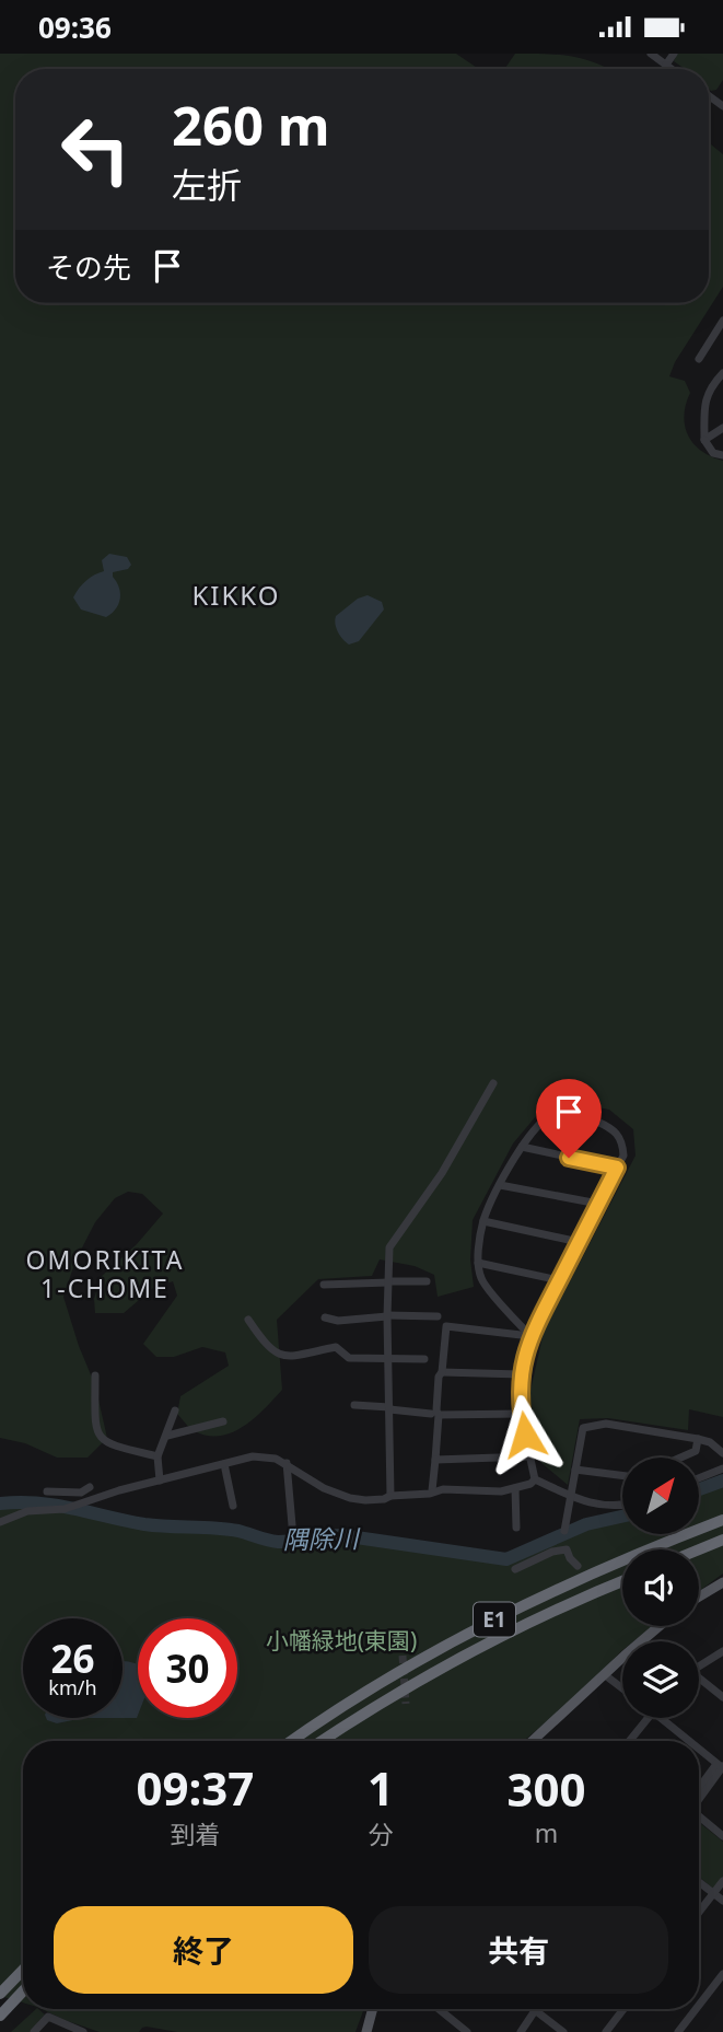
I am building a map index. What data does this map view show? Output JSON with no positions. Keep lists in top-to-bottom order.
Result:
{
  "streets": {
    "highway": ["E1"]
  },
  "districts": ["KIKKO", "OMORIKITA 1-CHOME"],
  "water": ["隅除川"],
  "parks": ["小幡緑地(東園)"],
  "north": "top right",
  "page": {
    "status": "09:36",
    "turn": ["260 m", "左折"],
    "then": "その先",
    "speed": "26 km/h",
    "limit": "30",
    "eta": [
      "09:37",
      "到着",
      "1",
      "分",
      "300",
      "m"
    ],
    "buttons": ["終了", "共有"]
  }
}
